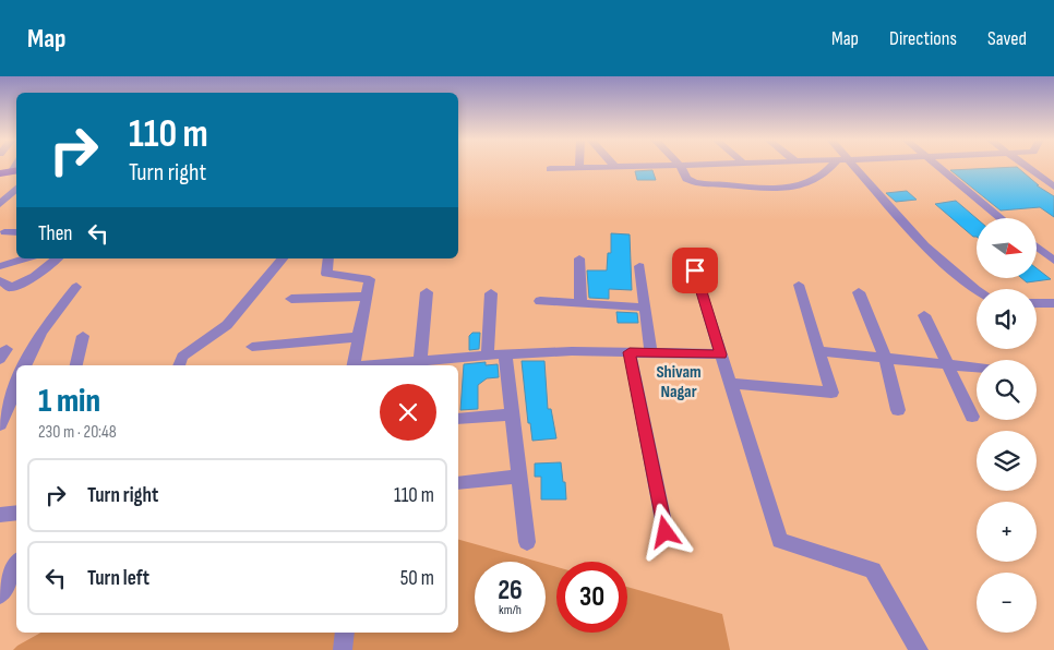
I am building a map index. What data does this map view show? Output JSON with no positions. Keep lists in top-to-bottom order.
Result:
{
  "districts": ["Shivam Nagar"],
  "north": "right",
  "page": {
    "header": "Map",
    "nav": ["Map", "Directions", "Saved"],
    "turn": ["110 m", "Turn right"],
    "then": "Then",
    "map_buttons": ["+", "−"],
    "heading": ["1 min", "230 m · 20:48"],
    "list": [
      {
        "name": "Turn right",
        "value": "110 m"
      },
      {
        "name": "Turn left",
        "value": "50 m"
      }
    ],
    "speed": "26 km/h",
    "limit": "30"
  }
}
